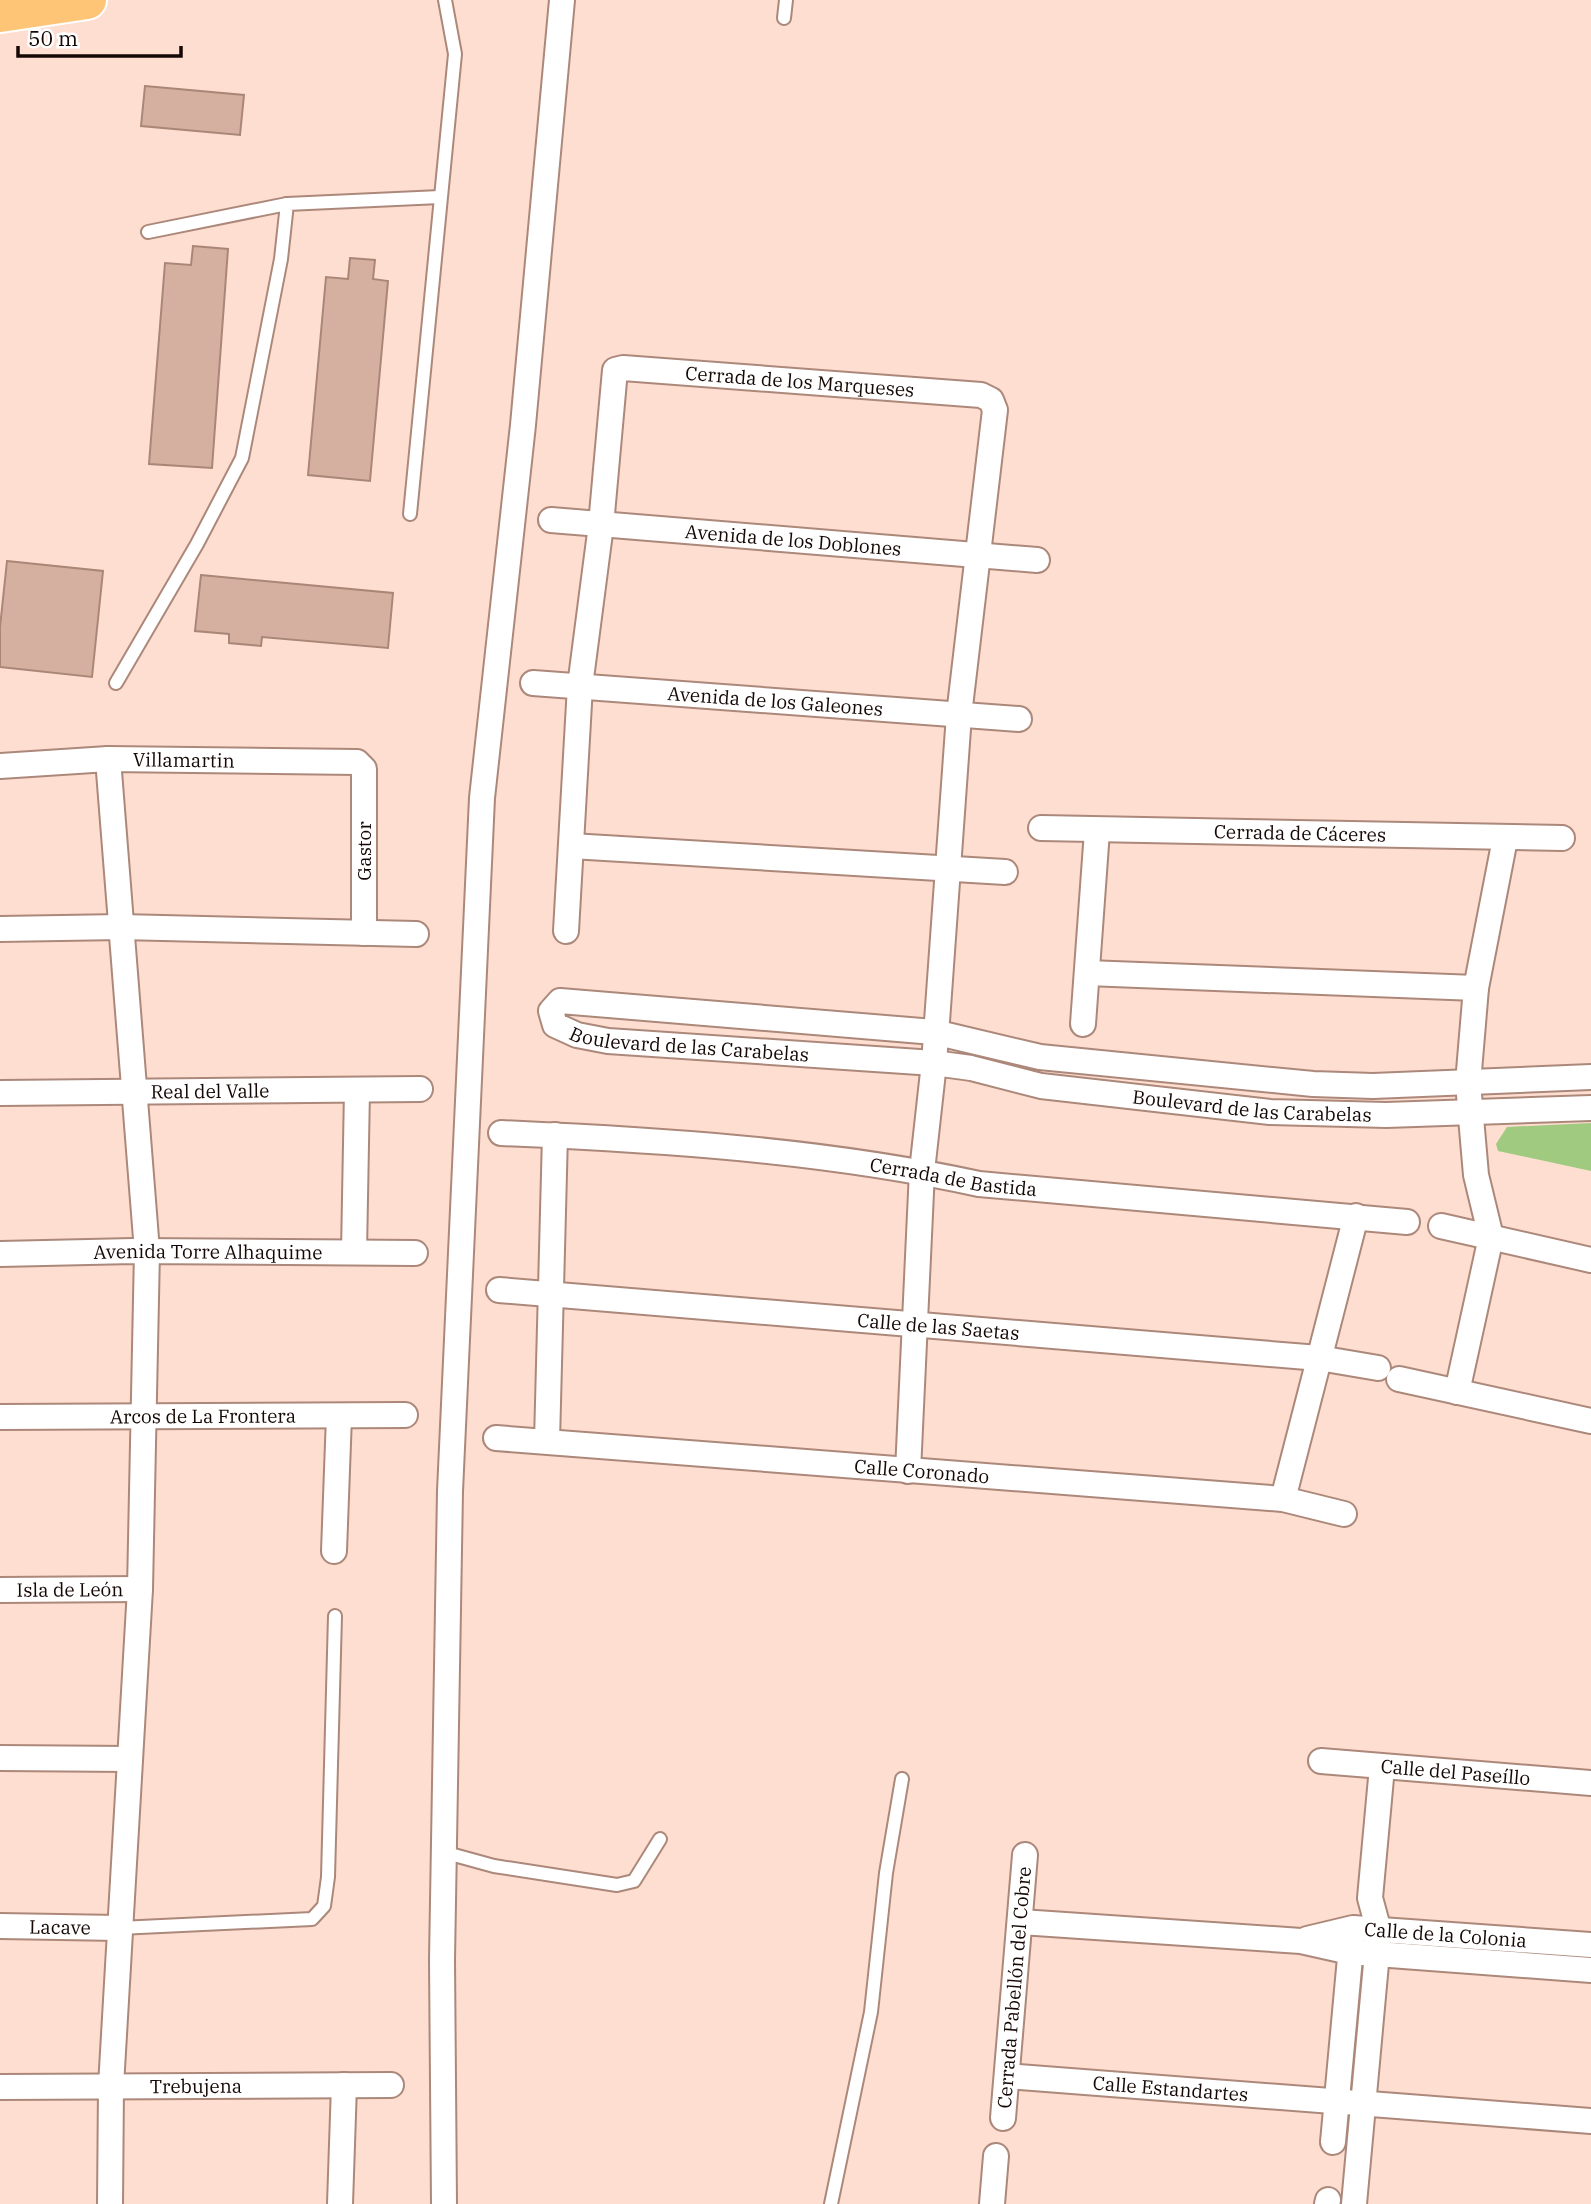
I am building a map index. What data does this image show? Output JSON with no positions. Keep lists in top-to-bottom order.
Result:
{
  "streets": {
    "street": [
      "Cerrada de los Marqueses",
      "Avenida de los Doblones",
      "Avenida de los Galeones",
      "Villamartin",
      "Cerrada de Cáceres",
      "Gastor",
      "Boulevard de las Carabelas",
      "Real del Valle",
      "Cerrada de Bastida",
      "Avenida Torre Alhaquime",
      "Calle de las Saetas",
      "Arcos de La Frontera",
      "Calle Coronado",
      "Isla de León",
      "Calle del Paseíllo",
      "Lacave",
      "Calle de la Colonia",
      "Cerrada Pabellón del Cobre",
      "Trebujena",
      "Calle Estandartes"
    ]
  },
  "crossings": [
    ["Cerrada de los Marqueses", "Avenida de los Doblones"],
    ["Cerrada de los Marqueses", "Avenida de los Galeones"],
    ["Cerrada de los Marqueses", "Boulevard de las Carabelas"],
    ["Cerrada de los Marqueses", "Cerrada de Bastida"],
    ["Cerrada de los Marqueses", "Calle de las Saetas"],
    ["Cerrada de los Marqueses", "Calle Coronado"],
    ["Villamartin", "Gastor"],
    ["Calle de la Colonia", "Cerrada Pabellón del Cobre"],
    ["Cerrada Pabellón del Cobre", "Calle Estandartes"]
  ],
  "scale_bar": "50 m"
}
